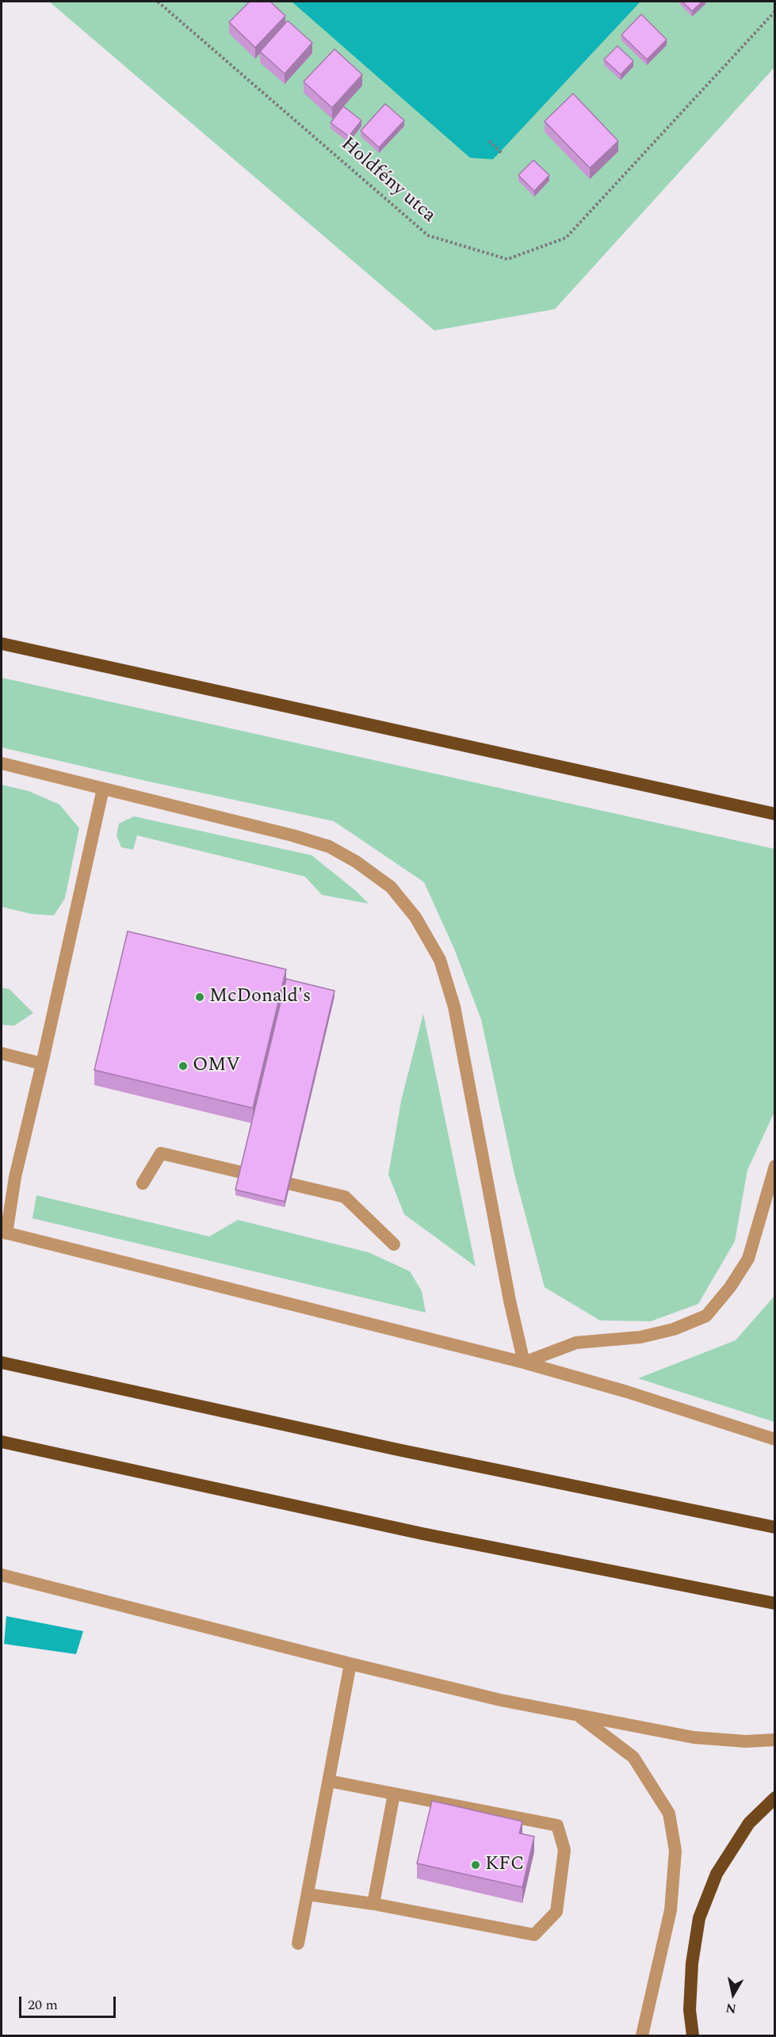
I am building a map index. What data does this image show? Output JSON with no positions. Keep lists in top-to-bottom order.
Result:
{
  "streets": {
    "path": ["Holdfény utca"]
  },
  "places": ["McDonald's", "OMV", "KFC"],
  "scale_bar": "20 m",
  "north": "bottom"
}
